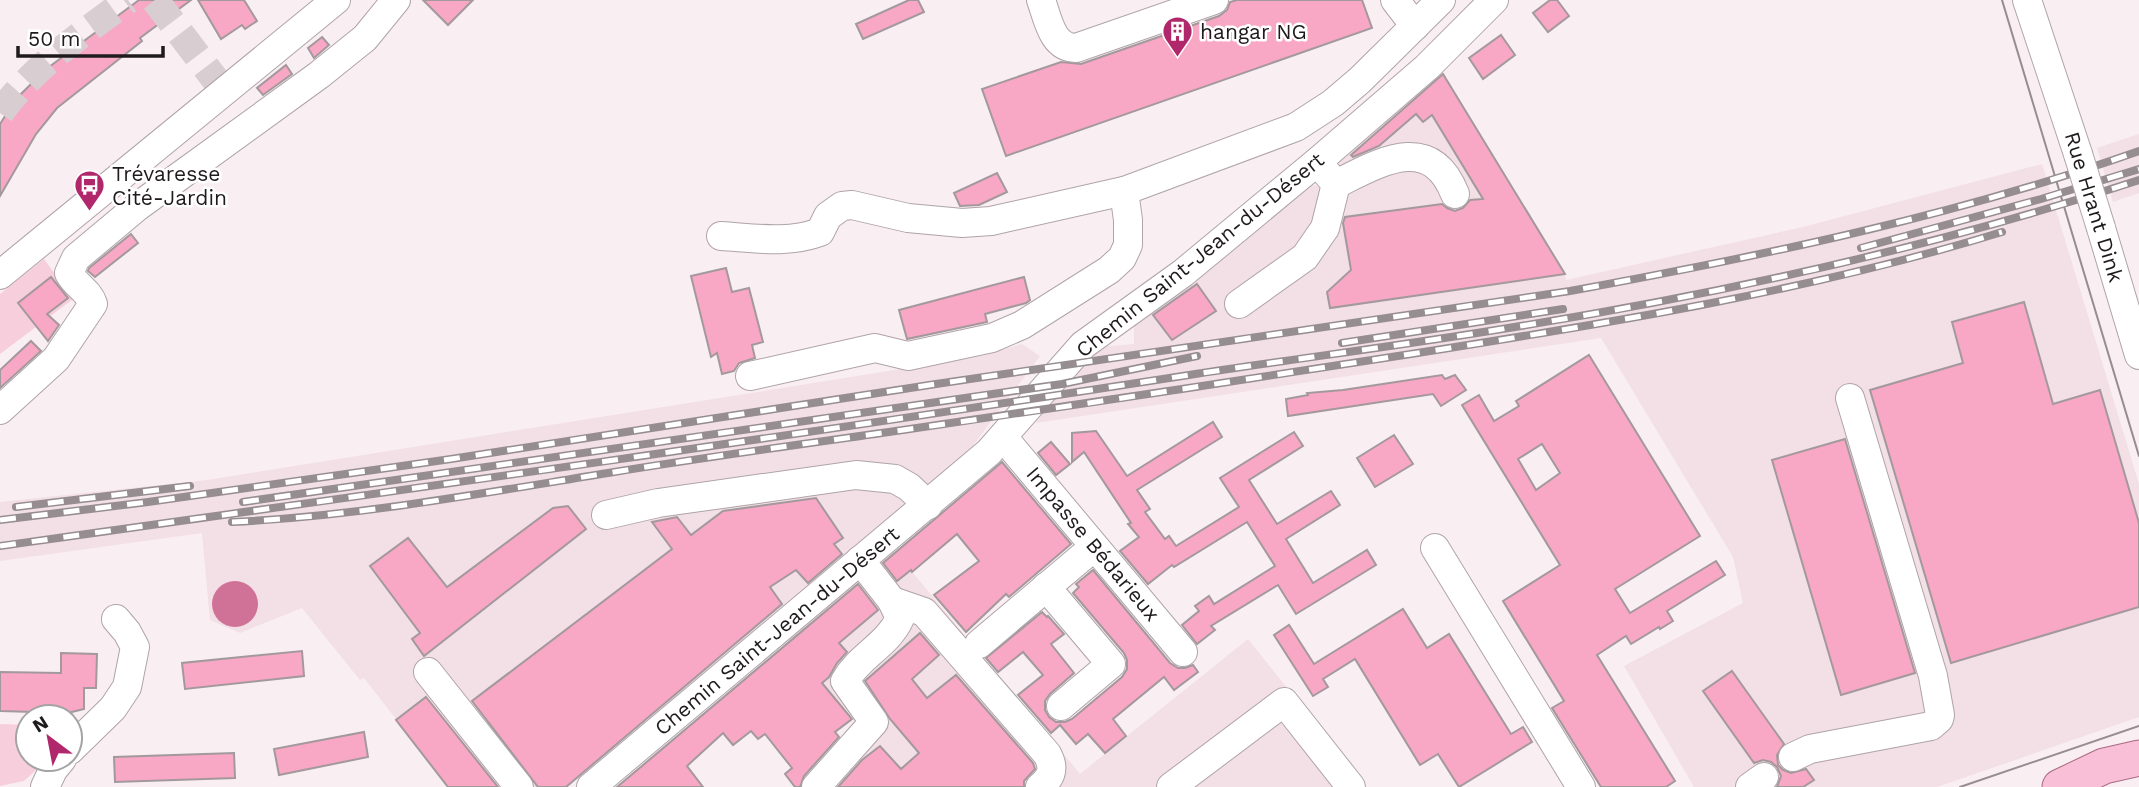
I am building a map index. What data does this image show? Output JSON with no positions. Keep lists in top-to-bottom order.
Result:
{
  "streets": {
    "street": ["Rue Hrant Dink", "Chemin Saint-Jean-du-Désert", "Impasse Bédarieux"]
  },
  "crossings": [
    ["Chemin Saint-Jean-du-Désert", "Impasse Bédarieux"]
  ],
  "places": {
    "building": ["hangar NG"],
    "bus stop": ["Trévaresse Cité-Jardin"]
  },
  "scale_bar": "50 m",
  "north": "top left"
}
